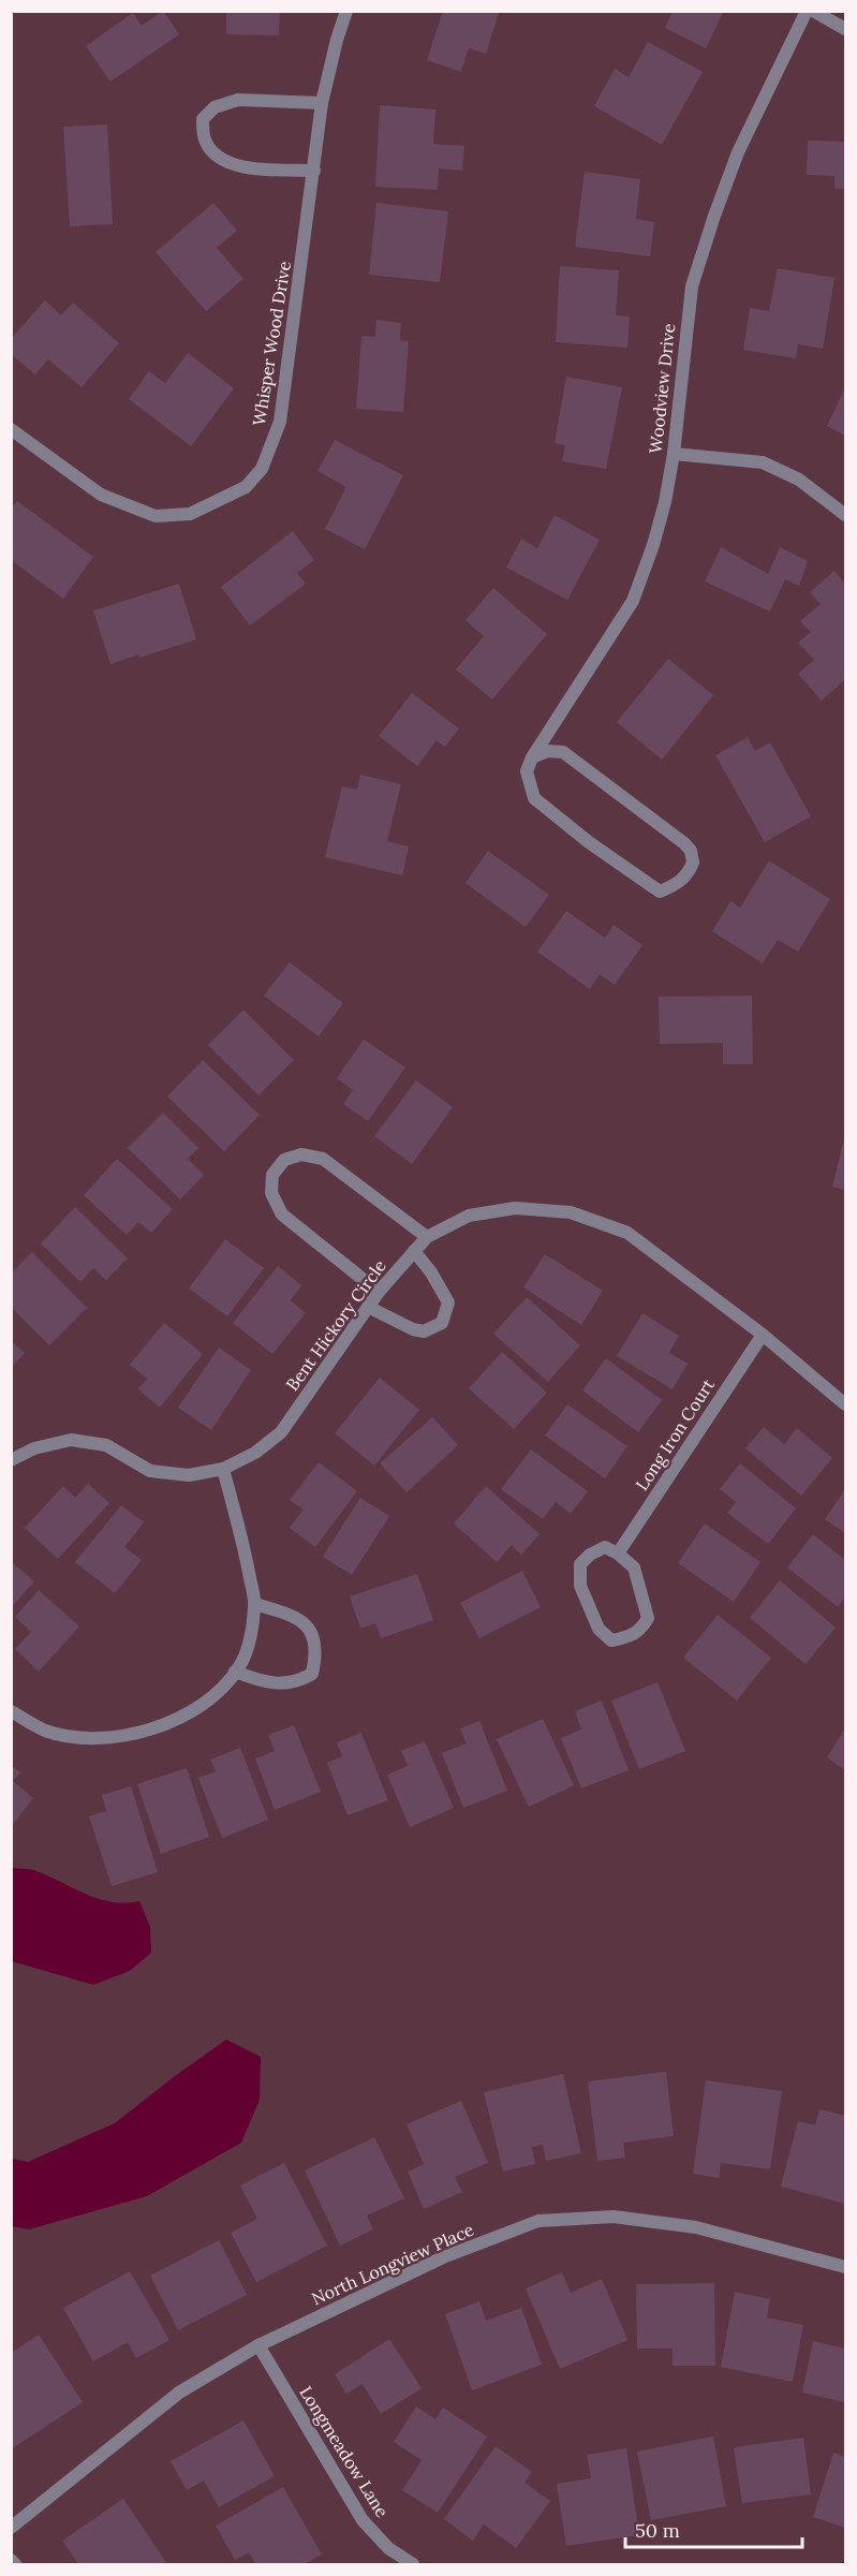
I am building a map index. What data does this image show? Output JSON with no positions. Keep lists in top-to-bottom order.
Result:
{
  "streets": {
    "street": [
      "Whisper Wood Drive",
      "Woodview Drive",
      "Bent Hickory Circle",
      "Long Iron Court",
      "North Longview Place",
      "Longmeadow Lane"
    ]
  },
  "crossings": [
    ["Bent Hickory Circle", "Long Iron Court"],
    ["North Longview Place", "Longmeadow Lane"]
  ],
  "scale_bar": "50 m"
}
